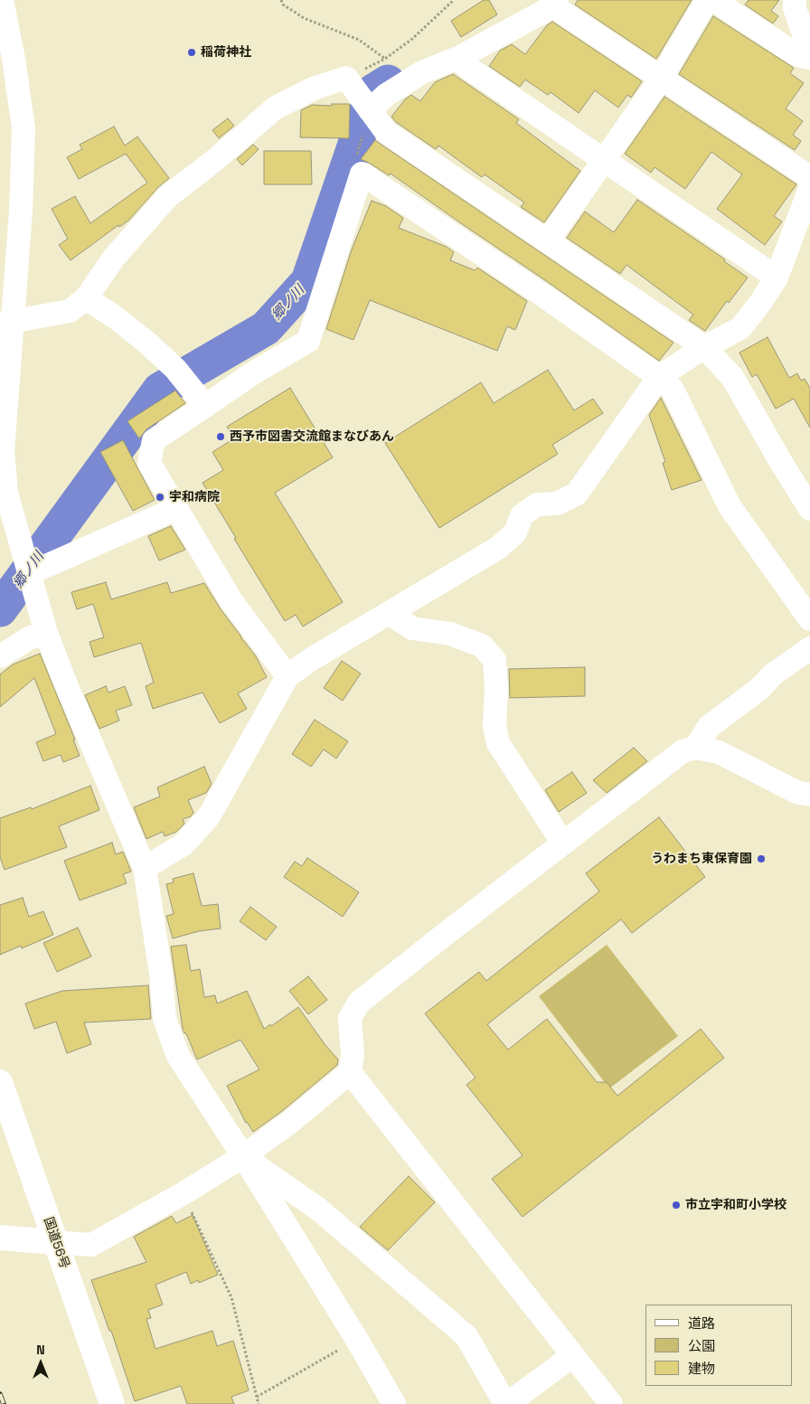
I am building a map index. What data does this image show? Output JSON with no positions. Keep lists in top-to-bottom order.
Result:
{
  "streets": {
    "main road": ["国道56号"]
  },
  "water": ["郷ノ川"],
  "places": [
    "稲荷神社",
    "西予市図書交流館まなびあん",
    "宇和病院",
    "うわまち東保育園",
    "市立宇和町小学校"
  ],
  "legend": ["道路", "公園", "建物"],
  "north": "top"
}
